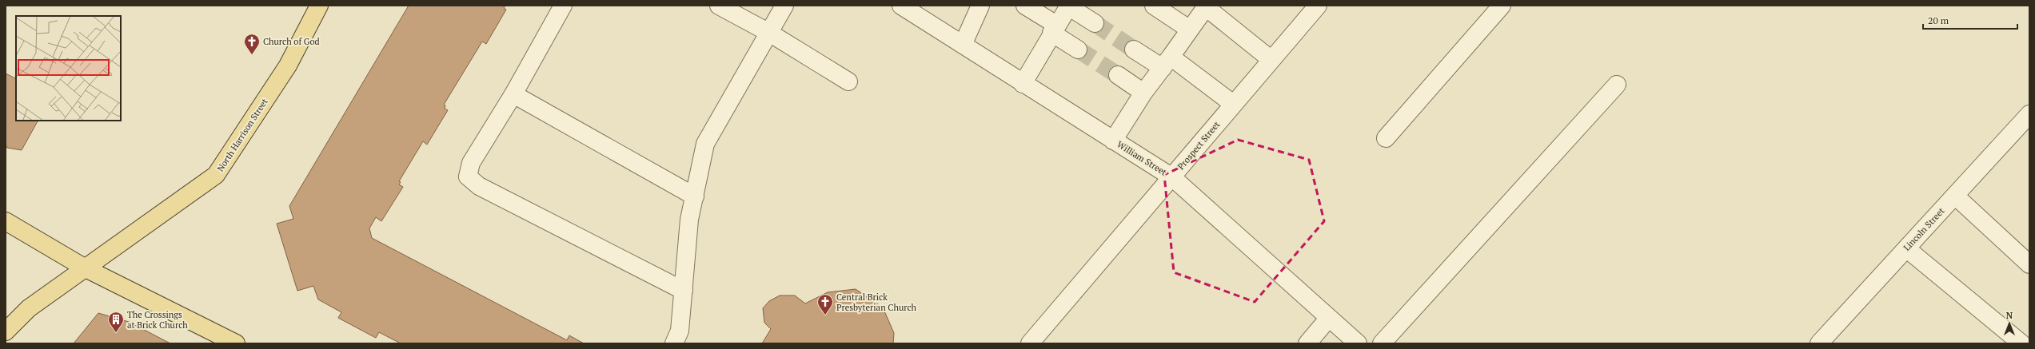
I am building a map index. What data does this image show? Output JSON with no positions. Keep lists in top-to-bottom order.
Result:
{
  "streets": {
    "main road": ["North Harrison Street"],
    "street": ["Prospect Street", "William Street", "Lincoln Street"]
  },
  "crossings": [
    ["Prospect Street", "William Street"]
  ],
  "places": {
    "church": ["Church of God", "Central Brick Presbyterian Church"],
    "building": ["The Crossings at Brick Church"]
  },
  "scale_bar": "20 m",
  "north": "top"
}
